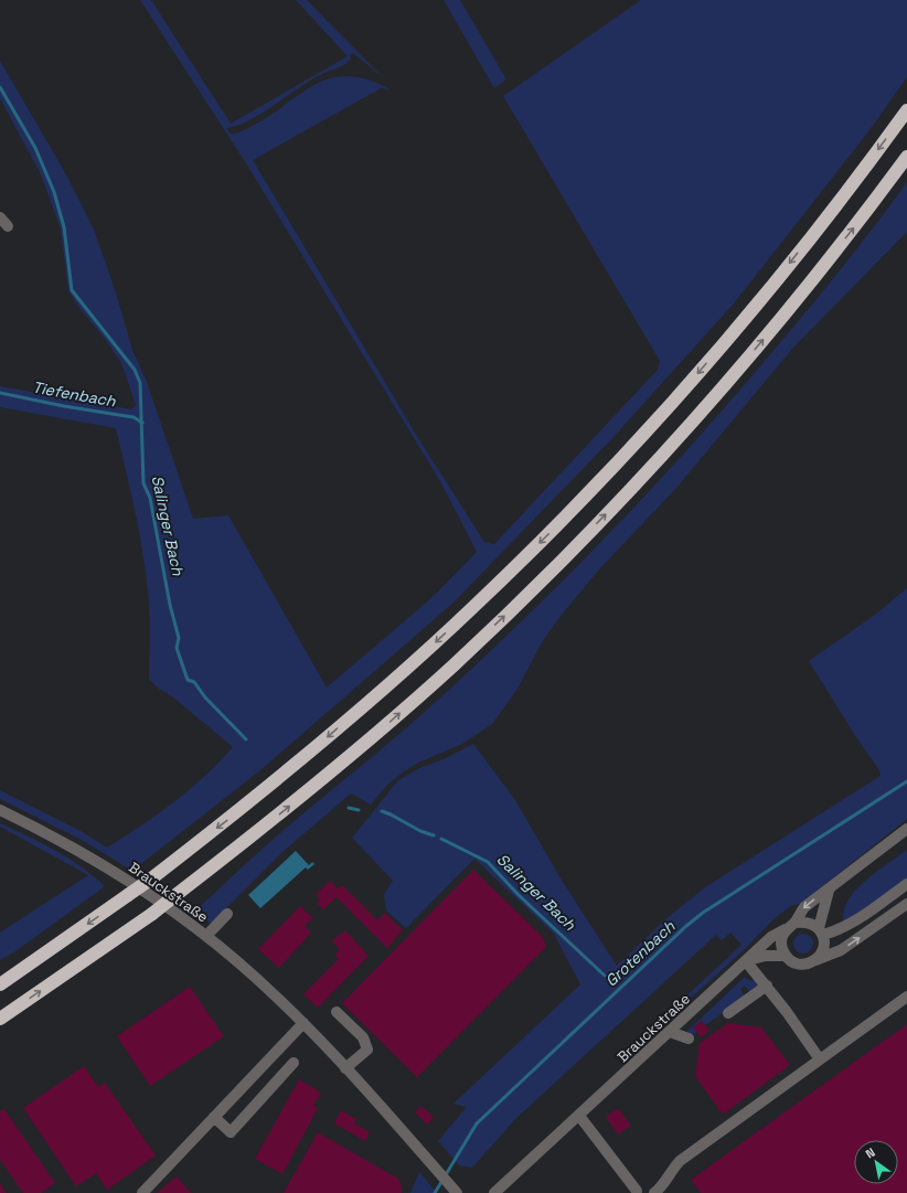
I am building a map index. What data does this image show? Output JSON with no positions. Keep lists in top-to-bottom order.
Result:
{
  "streets": {
    "street": ["Brauckstraße"]
  },
  "water": ["Tiefenbach", "Salinger Bach", "Grotenbach"],
  "north": "top left"
}
